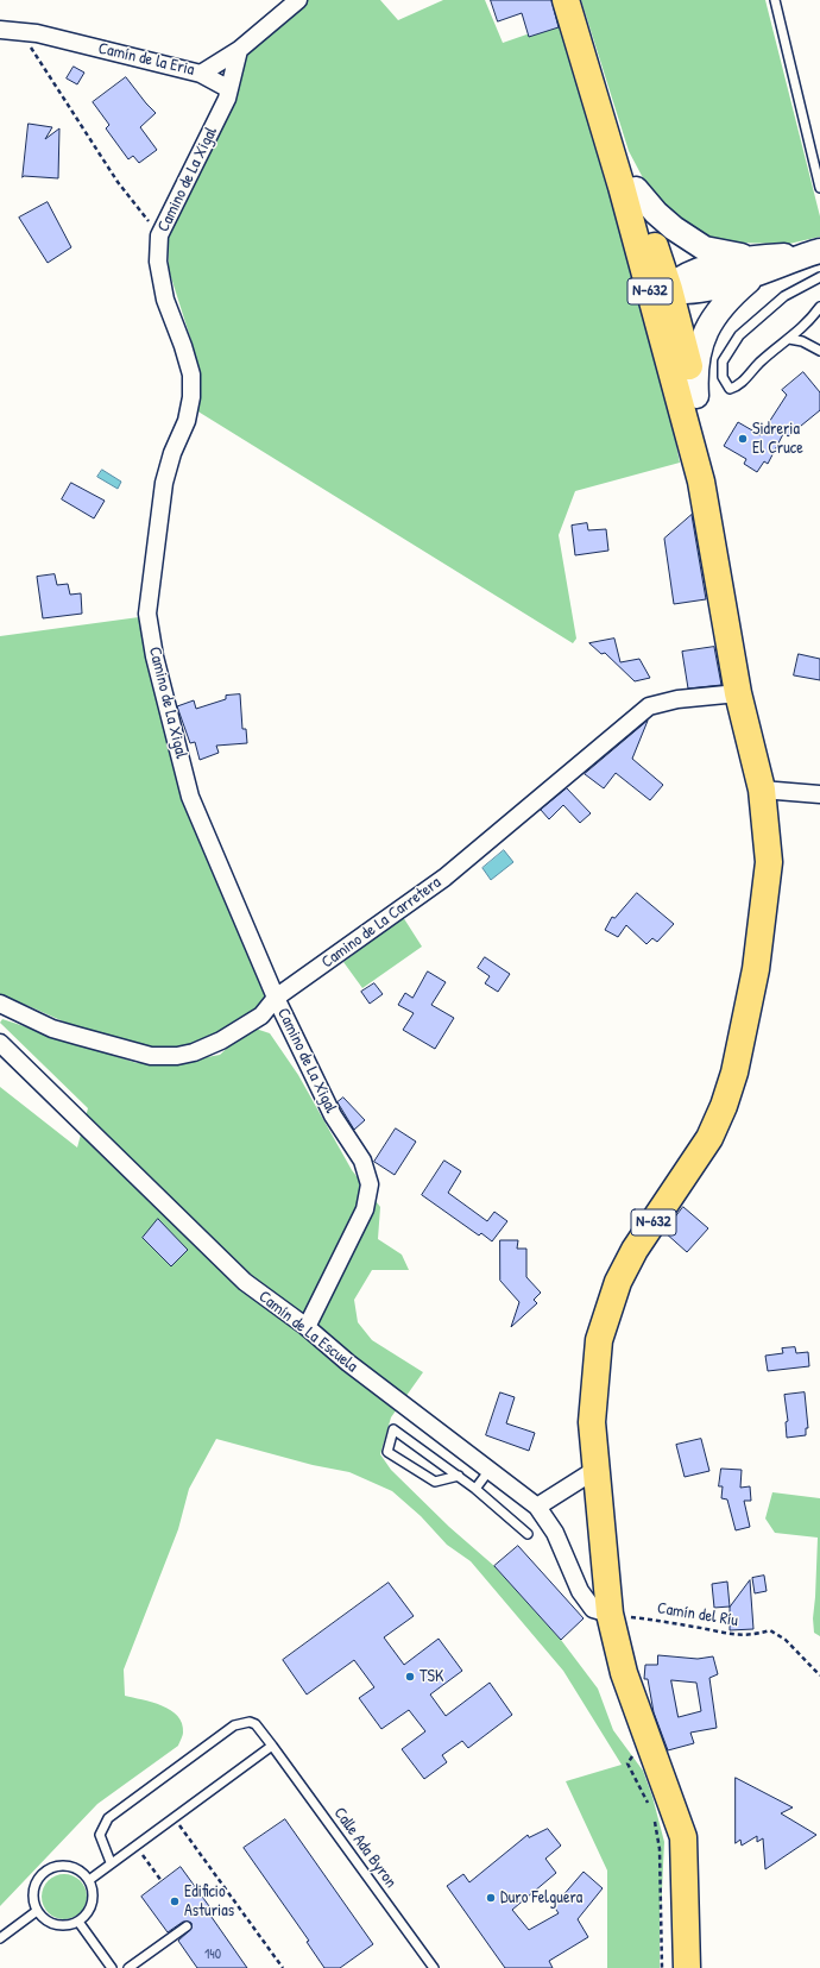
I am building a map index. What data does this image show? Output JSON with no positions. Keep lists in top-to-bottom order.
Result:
{
  "streets": {
    "highway": ["N-632"],
    "street": [
      "Camín de la Eria",
      "Camino de La Xigal",
      "Camino de La Carretera",
      "Camín de La Escuela"
    ],
    "lane": ["Calle Ada Byron"],
    "path": ["Camín del Ríu"]
  },
  "crossings": [
    ["Camín de la Eria", "Camino de La Xigal"],
    ["Camino de La Xigal", "Camino de La Carretera"],
    ["Camino de La Xigal", "Camín de La Escuela"],
    ["N-632", "Camino de La Carretera"],
    ["N-632", "Camín de La Escuela"],
    ["N-632", "Camín del Ríu"],
    ["Camín de La Escuela", "Camín del Ríu"]
  ],
  "places": [
    "Sidreria El Cruce",
    "TSK",
    "Duro Felguera",
    "Edificio Asturias"
  ],
  "house_numbers": ["140"]
}
